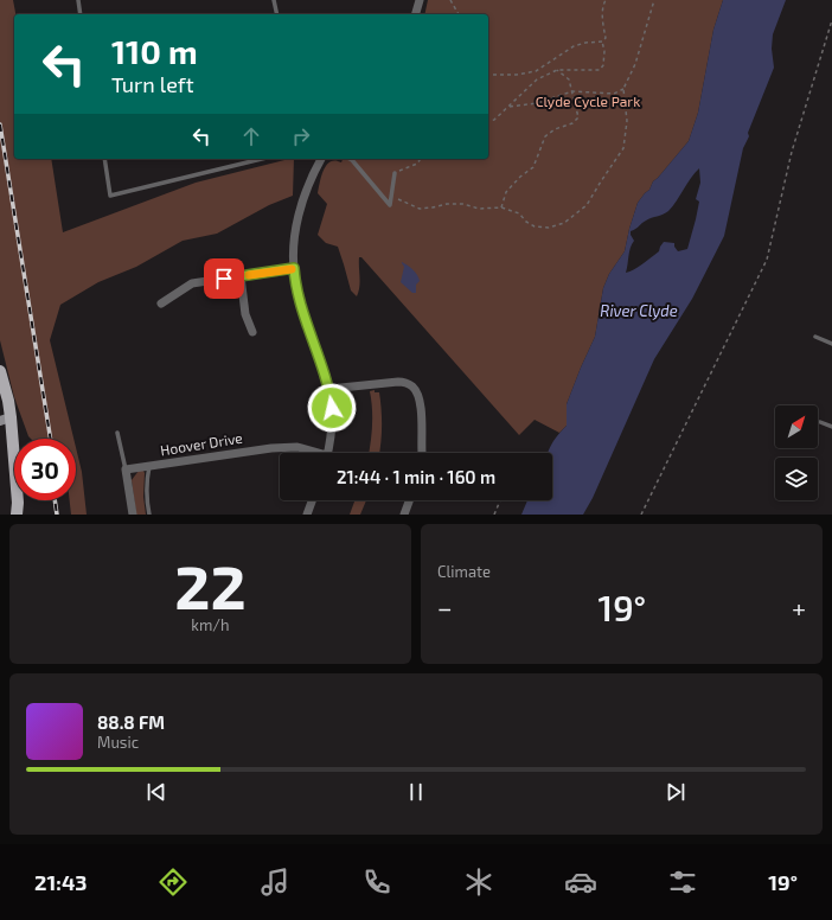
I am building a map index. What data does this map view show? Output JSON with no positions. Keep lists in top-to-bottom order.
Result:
{
  "streets": {
    "street": ["Hoover Drive"]
  },
  "water": ["River Clyde"],
  "parks": ["Clyde Cycle Park"],
  "north": "top right",
  "page": {
    "turn": ["110 m", "Turn left"],
    "limit": "30",
    "trip": "21:44 · 1 min · 160 m",
    "tile": [
      ["22", "km/h"],
      "Climate"
    ],
    "heat": ["−", "19°", "+"],
    "song": ["88.8 FM", "Music"],
    "tabs": ["21:43", "19°"]
  }
}
